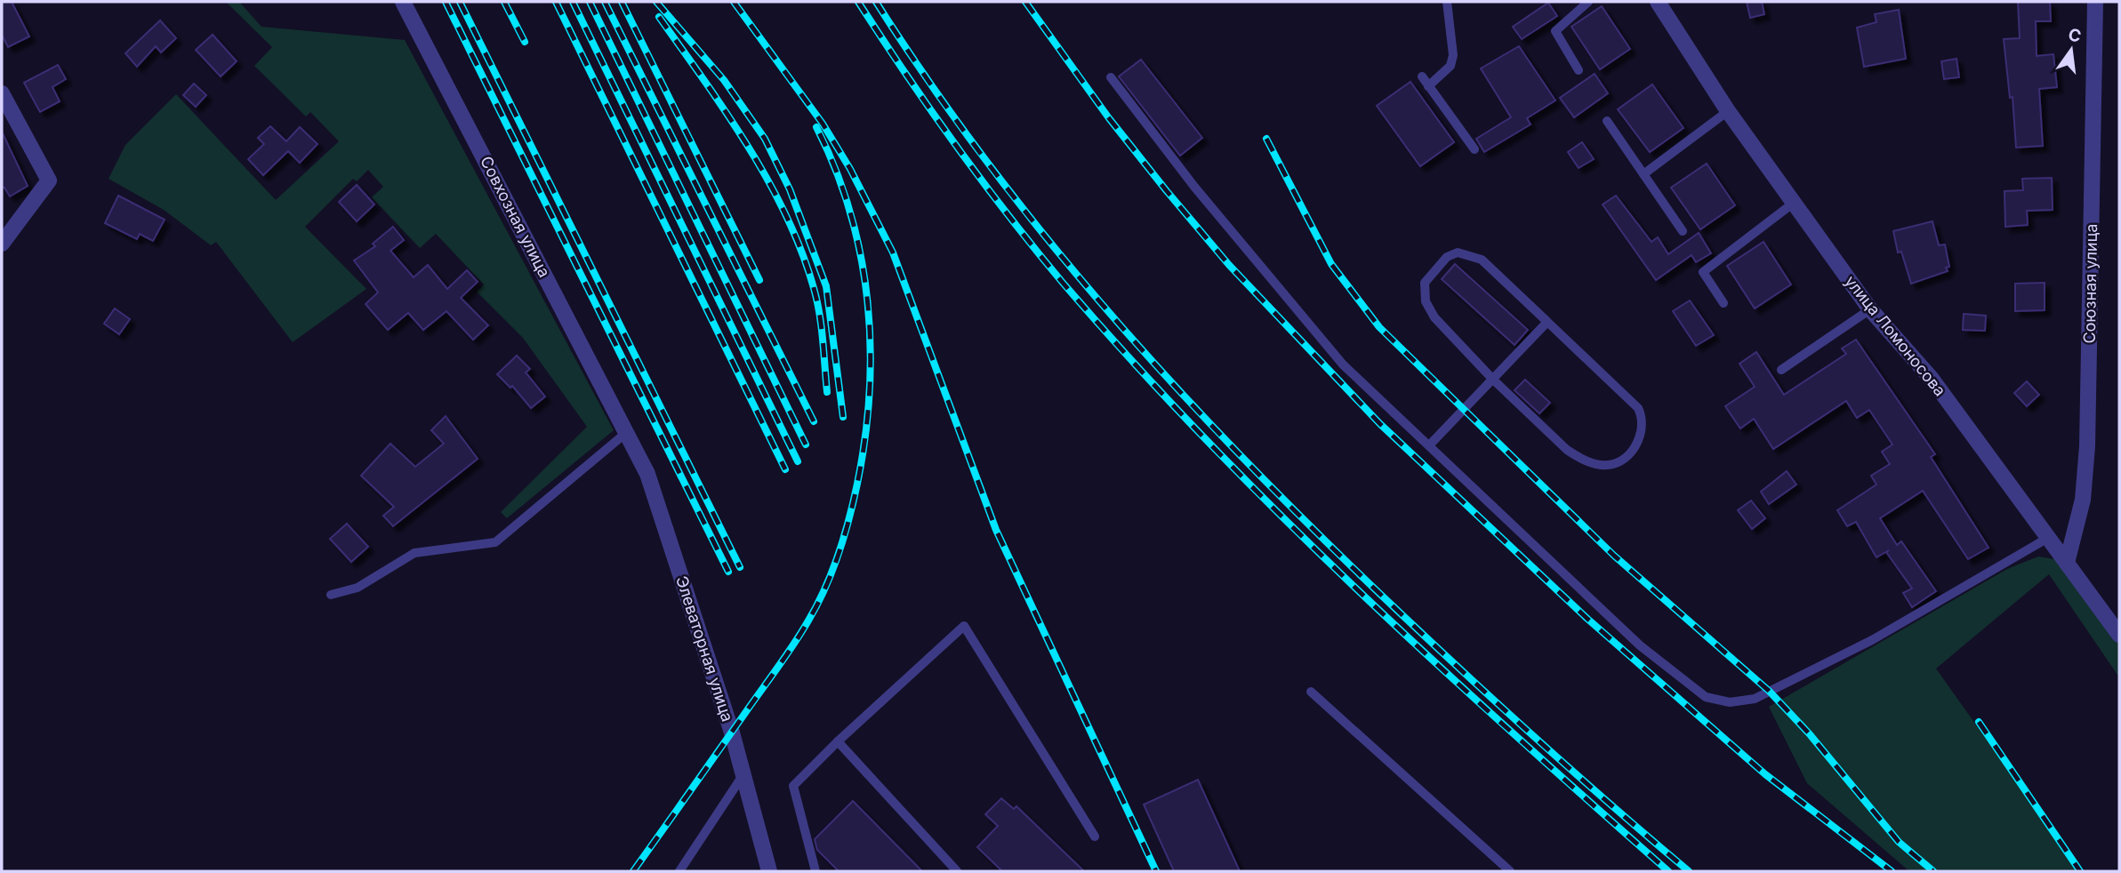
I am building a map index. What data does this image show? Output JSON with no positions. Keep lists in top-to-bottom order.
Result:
{
  "streets": {
    "street": [
      "Совхозная улица",
      "Союзная улица",
      "улица Ломоносова",
      "Элеваторная улица"
    ]
  },
  "crossings": [
    ["Совхозная улица", "Элеваторная улица"],
    ["Союзная улица", "улица Ломоносова"]
  ],
  "north": "top"
}
